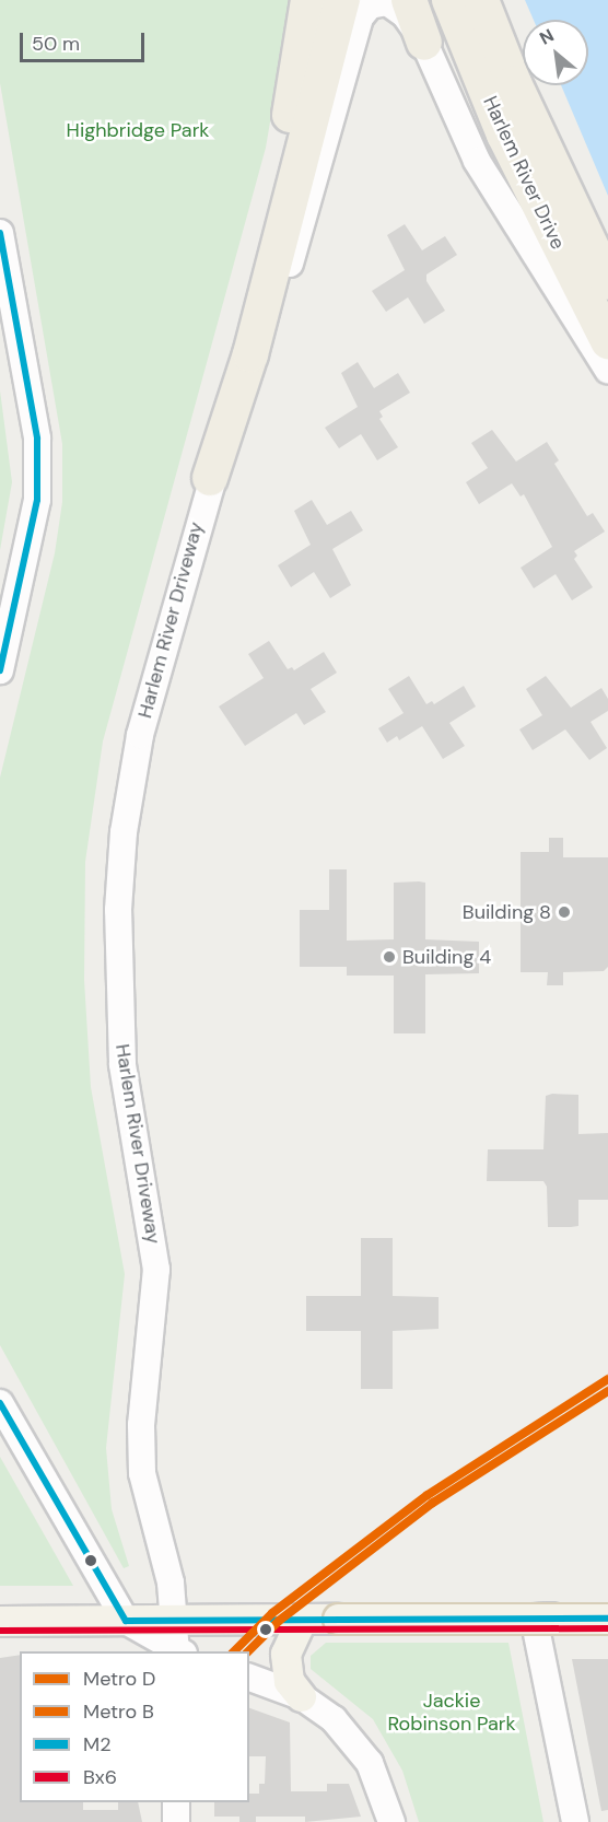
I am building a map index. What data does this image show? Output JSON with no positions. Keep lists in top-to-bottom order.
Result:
{
  "streets": {
    "highway": ["Harlem River Drive"],
    "street": ["Harlem River Driveway"]
  },
  "crossings": [
    ["Harlem River Drive", "Harlem River Driveway"]
  ],
  "parks": ["Highbridge Park", "Jackie Robinson Park"],
  "places": ["Building 8", "Building 4"],
  "lines": [
    "transit line M2",
    "metro line D",
    "metro line B",
    "transit line Bx6"
  ],
  "legend": [
    "Metro D",
    "Metro B",
    "M2",
    "Bx6"
  ],
  "scale_bar": "50 m",
  "north": "top left"
}
